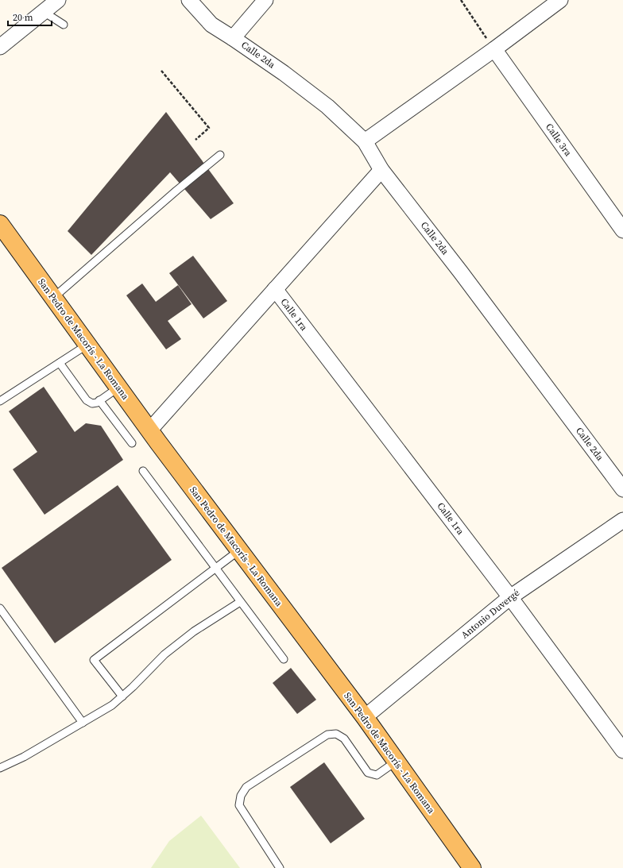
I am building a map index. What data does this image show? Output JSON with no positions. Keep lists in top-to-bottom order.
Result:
{
  "streets": {
    "main road": ["San Pedro de Macorís - La Romana"],
    "street": [
      "Calle 2da",
      "Calle 3ra",
      "Calle 1ra",
      "Antonio Duvergé"
    ]
  },
  "crossings": [
    ["Calle 1ra", "Antonio Duvergé"],
    ["San Pedro de Macorís - La Romana", "Antonio Duvergé"]
  ],
  "scale_bar": "20 m"
}
